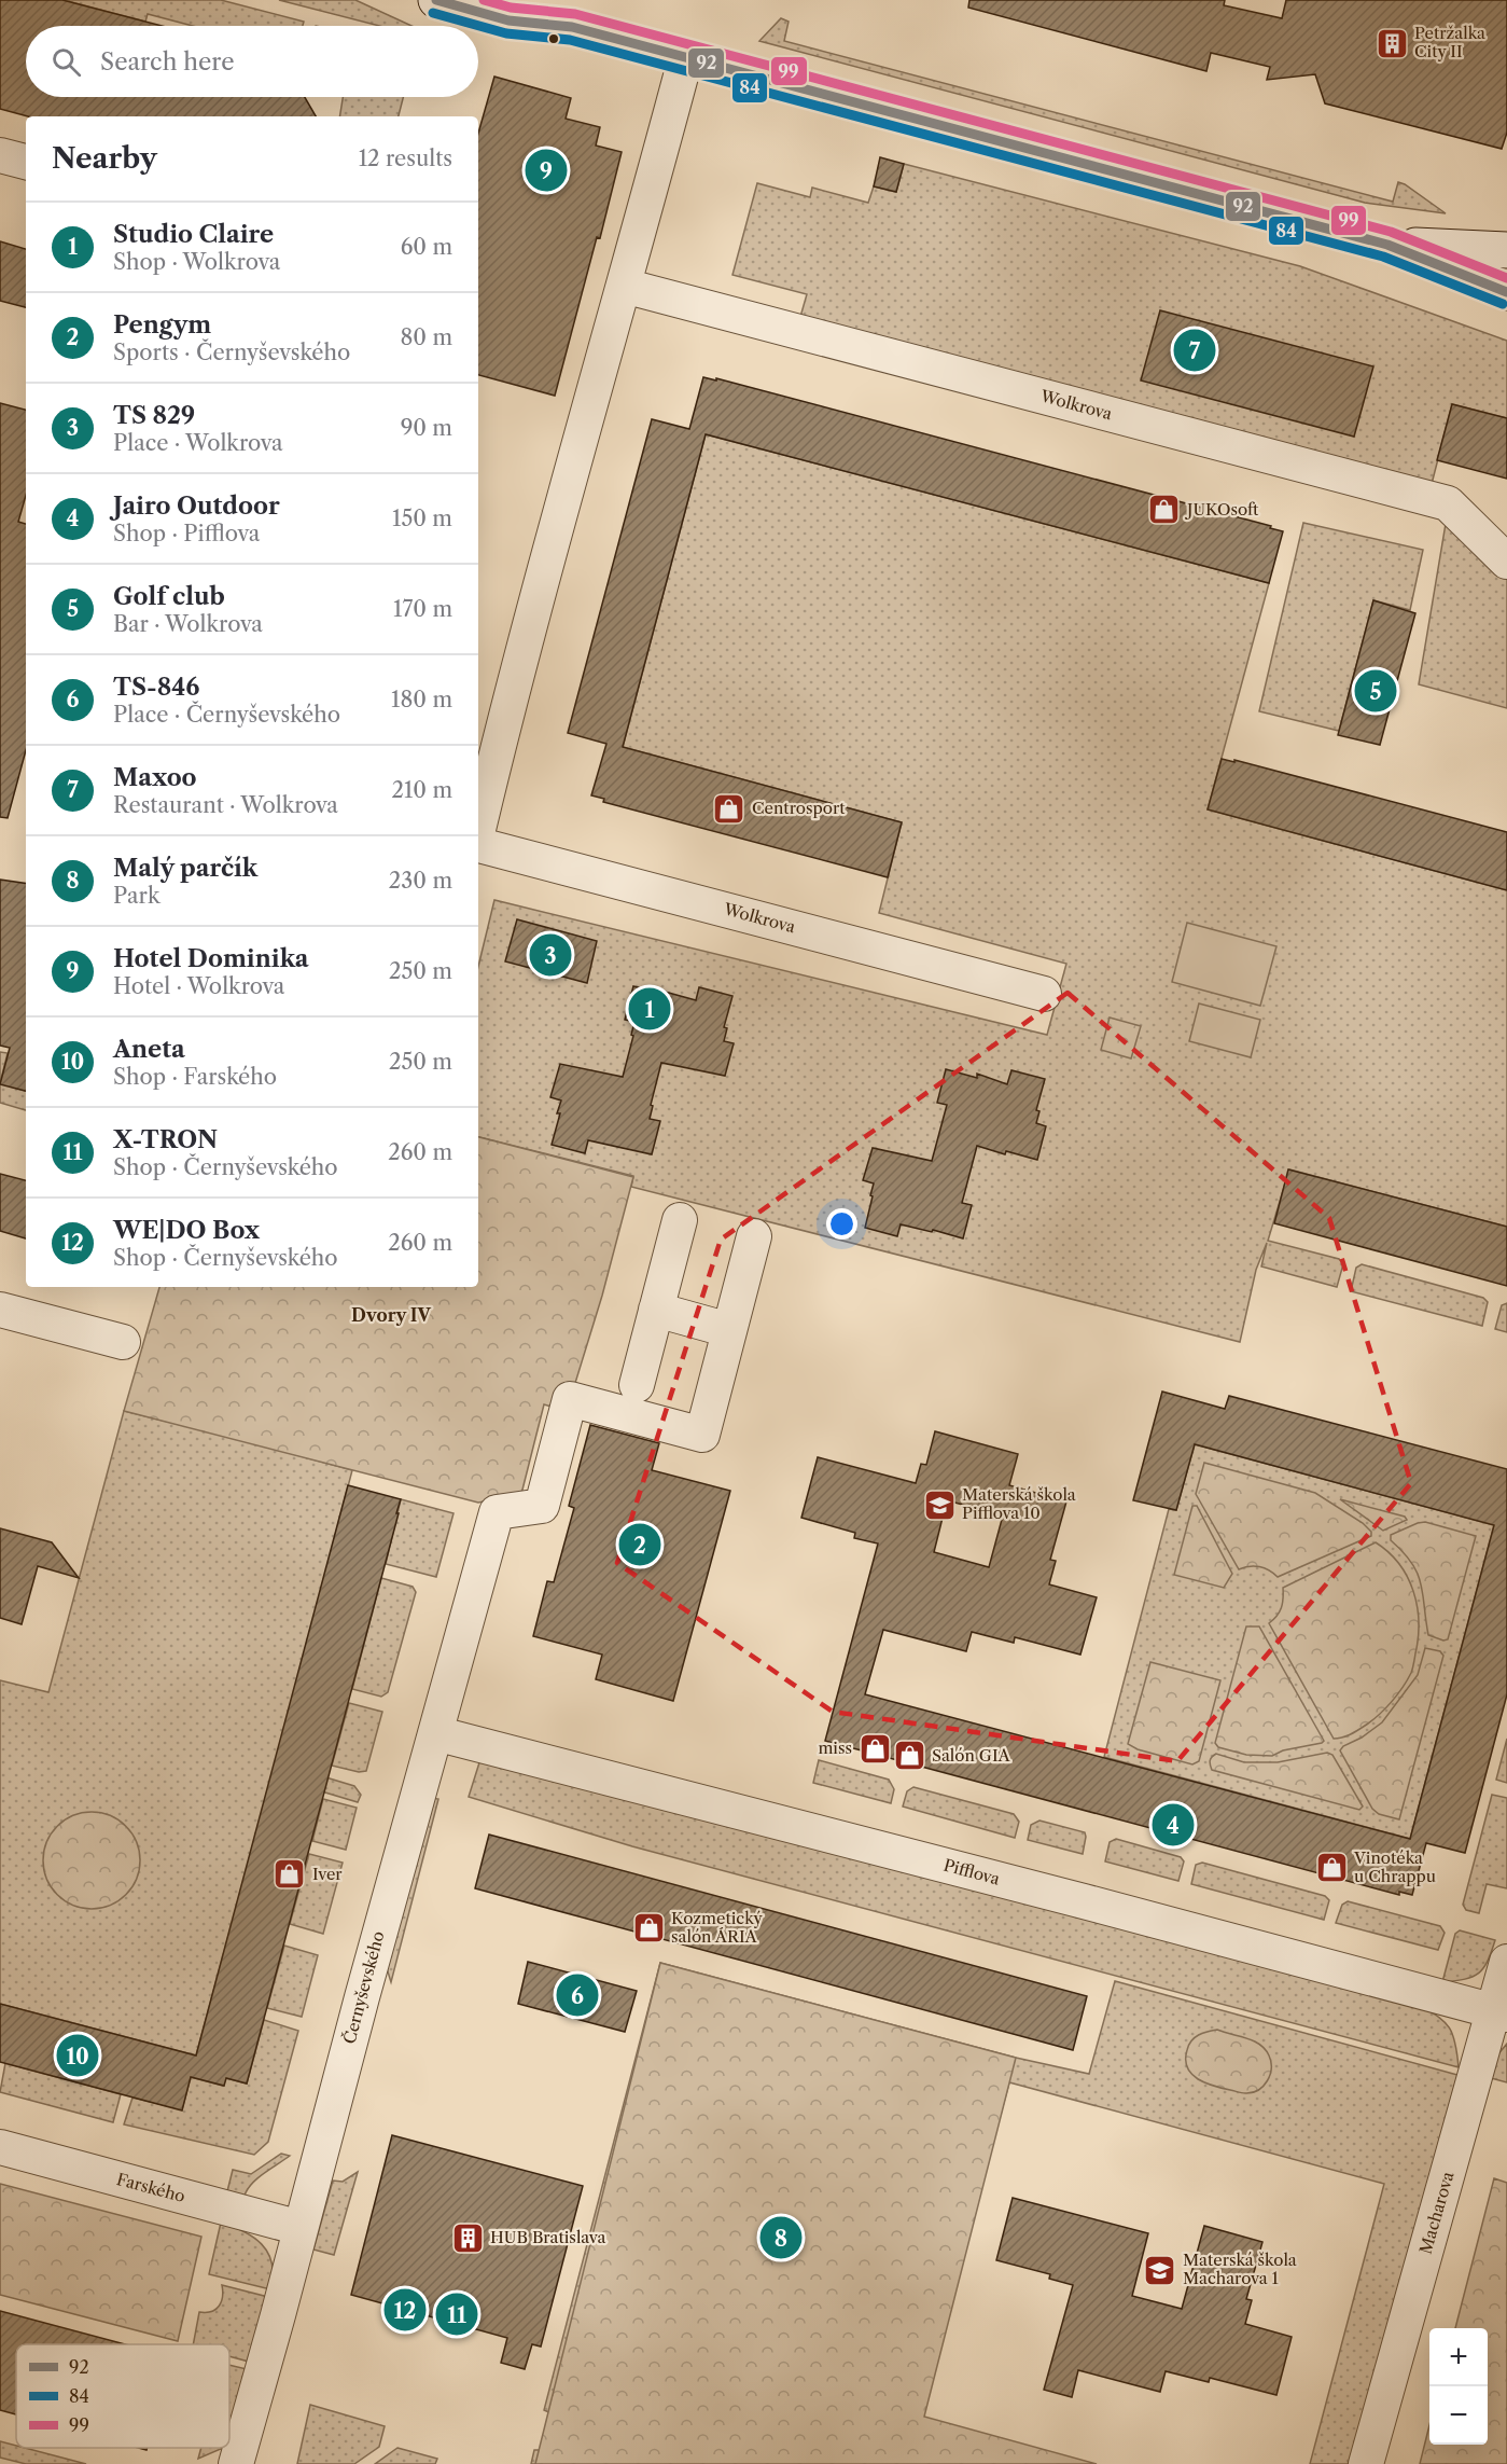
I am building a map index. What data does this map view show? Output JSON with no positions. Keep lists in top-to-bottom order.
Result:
{
  "streets": {
    "street": [
      "Wolkrova",
      "Pifflova",
      "Černyševského",
      "Farského",
      "Macharova"
    ]
  },
  "crossings": [
    ["Pifflova", "Černyševského"],
    ["Pifflova", "Macharova"],
    ["Černyševského", "Farského"]
  ],
  "districts": ["Dvory IV"],
  "places": {
    "building": ["Petržalka City II", "HUB Bratislava"],
    "shop": [
      "JUKOsoft",
      "Centrosport",
      "miss",
      "Salón GIA",
      "Vinotéka u Chrappu",
      "Iver",
      "Kozmetický salón ÁRIA"
    ],
    "school or university": ["Materská škola Pifflova 10", "Materská škola Macharova 1"]
  },
  "lines": ["transit line 92", "transit line 99", "transit line 84"],
  "legend": ["92", "84", "99"],
  "page": {
    "search": "Search here",
    "heading": ["Nearby", "12 results"],
    "pins": [
      "9",
      "7",
      "5",
      "3",
      "1",
      "2",
      "4",
      "6",
      "10",
      "8",
      "12",
      "11"
    ],
    "list": [
      {
        "mark": "1",
        "name": "Studio Claire",
        "note": "Shop · Wolkrova",
        "value": "60 m"
      },
      {
        "mark": "2",
        "name": "Pengym",
        "note": "Sports · Černyševského",
        "value": "80 m"
      },
      {
        "mark": "3",
        "name": "TS 829",
        "note": "Place · Wolkrova",
        "value": "90 m"
      },
      {
        "mark": "4",
        "name": "Jairo Outdoor",
        "note": "Shop · Pifflova",
        "value": "150 m"
      },
      {
        "mark": "5",
        "name": "Golf club",
        "note": "Bar · Wolkrova",
        "value": "170 m"
      },
      {
        "mark": "6",
        "name": "TS-846",
        "note": "Place · Černyševského",
        "value": "180 m"
      },
      {
        "mark": "7",
        "name": "Maxoo",
        "note": "Restaurant · Wolkrova",
        "value": "210 m"
      },
      {
        "mark": "8",
        "name": "Malý parčík",
        "note": "Park",
        "value": "230 m"
      },
      {
        "mark": "9",
        "name": "Hotel Dominika",
        "note": "Hotel · Wolkrova",
        "value": "250 m"
      },
      {
        "mark": "10",
        "name": "Aneta",
        "note": "Shop · Farského",
        "value": "250 m"
      },
      {
        "mark": "11",
        "name": "X-TRON",
        "note": "Shop · Černyševského",
        "value": "260 m"
      },
      {
        "mark": "12",
        "name": "WE|DO Box",
        "note": "Shop · Černyševského",
        "value": "260 m"
      }
    ],
    "map_buttons": ["+", "−"]
  }
}
